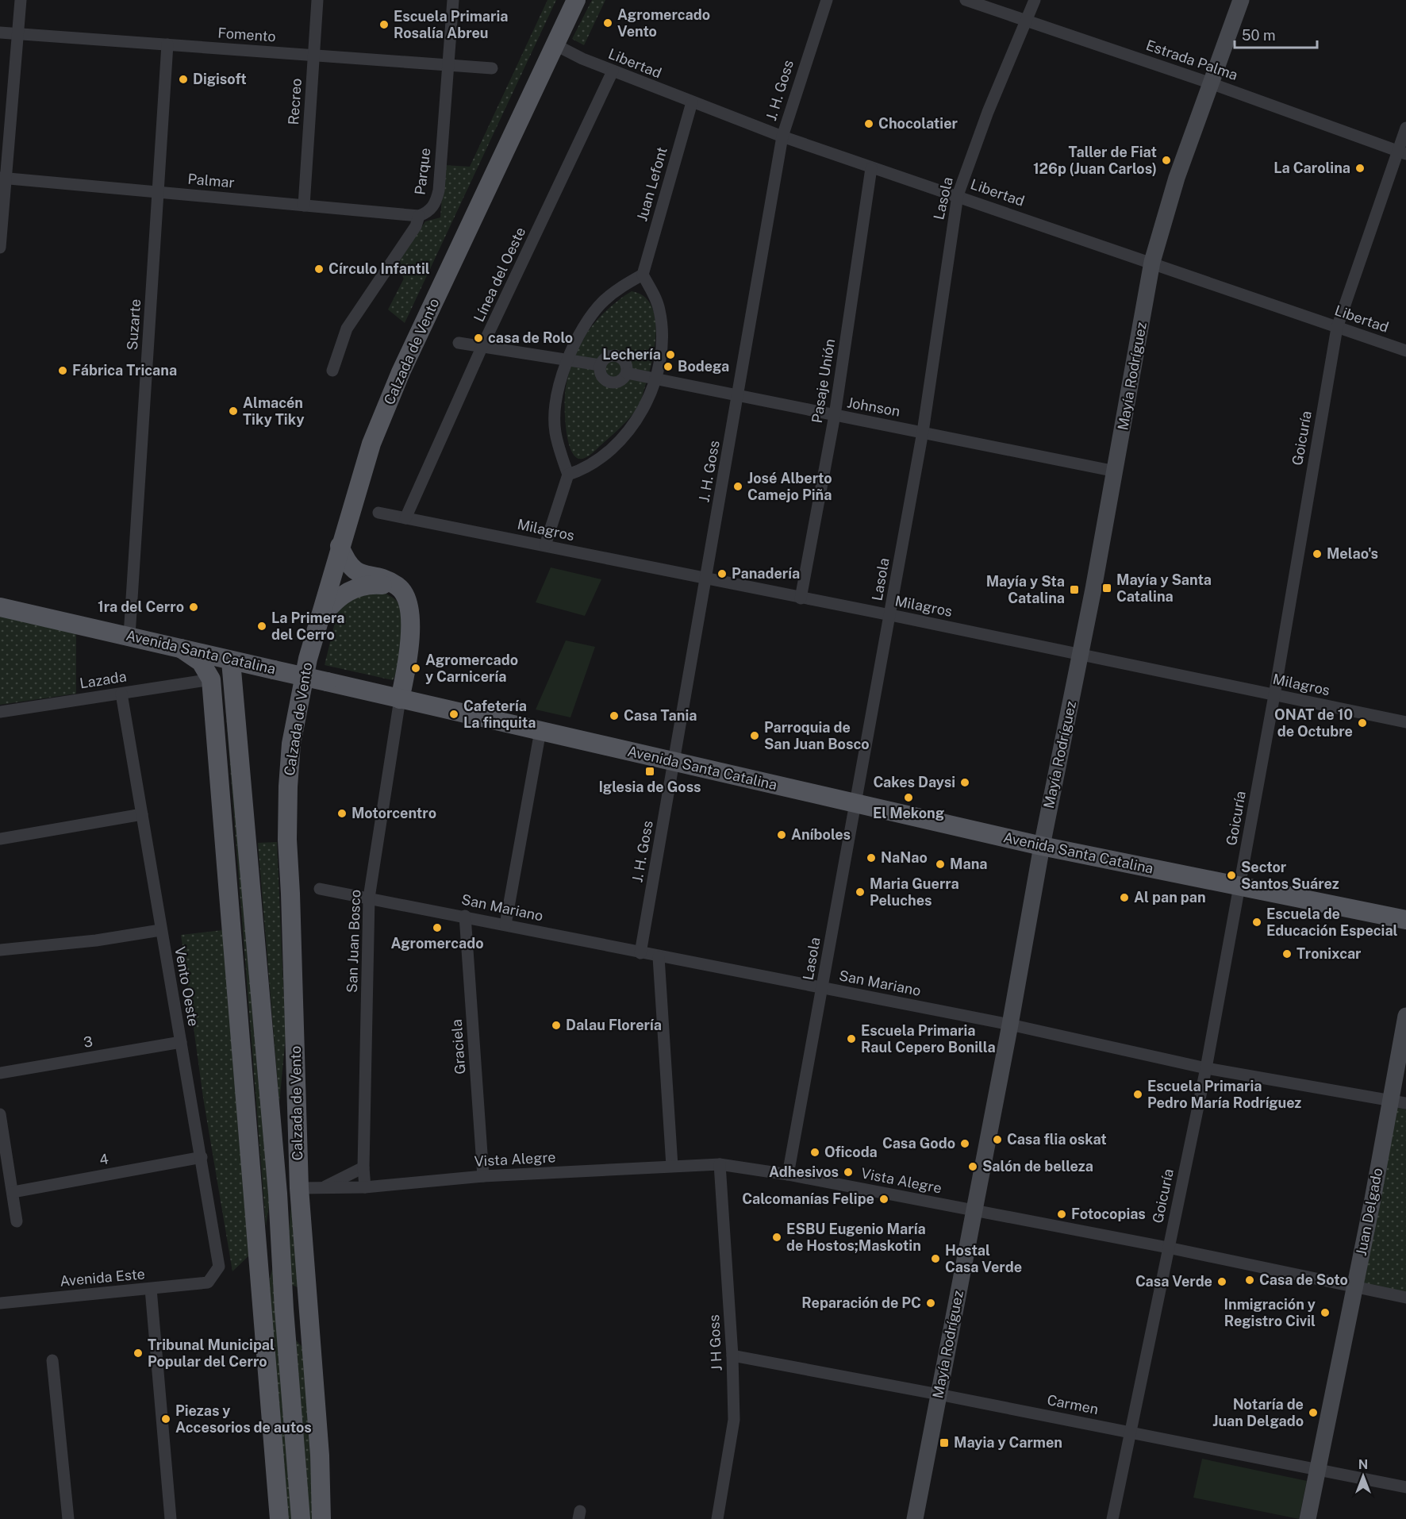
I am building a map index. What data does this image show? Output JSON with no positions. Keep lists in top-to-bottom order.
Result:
{
  "streets": {
    "main road": [
      "Calzada de Vento",
      "Mayía Rodríguez",
      "Avenida Santa Catalina",
      "Juan Delgado"
    ],
    "street": [
      "Fomento",
      "Estrada Palma",
      "Libertad",
      "J. H. Goss",
      "Recreo",
      "Parque",
      "Palmar",
      "Juan Lefont",
      "Lasola",
      "Línea del Oeste",
      "Suzarte",
      "Pasaje Unión",
      "Johnson",
      "Goicuría",
      "Milagros",
      "Lazada",
      "San Mariano",
      "San Juan Bosco",
      "Vento Oeste",
      "3",
      "Graciela",
      "4",
      "Vista Alegre",
      "Avenida Este",
      "J H Goss",
      "Carmen"
    ]
  },
  "crossings": [
    ["Fomento", "Recreo"],
    ["Fomento", "Parque"],
    ["Fomento", "Suzarte"],
    ["Estrada Palma", "Lasola"],
    ["Estrada Palma", "Mayía Rodríguez"],
    ["Estrada Palma", "Goicuría"],
    ["Libertad", "J. H. Goss"],
    ["Libertad", "Juan Lefont"],
    ["Libertad", "Lasola"],
    ["Libertad", "Línea del Oeste"],
    ["Libertad", "Calzada de Vento"],
    ["Libertad", "Mayía Rodríguez"],
    ["Libertad", "Pasaje Unión"],
    ["Libertad", "Goicuría"],
    ["J. H. Goss", "Johnson"],
    ["J. H. Goss", "Milagros"],
    ["J. H. Goss", "Avenida Santa Catalina"],
    ["J. H. Goss", "San Mariano"],
    ["Recreo", "Palmar"],
    ["Parque", "Palmar"],
    ["Palmar", "Suzarte"],
    ["Lasola", "Johnson"],
    ["Lasola", "Milagros"],
    ["Lasola", "Avenida Santa Catalina"],
    ["Lasola", "San Mariano"],
    ["Lasola", "Vista Alegre"],
    ["Línea del Oeste", "Milagros"],
    ["Suzarte", "Avenida Santa Catalina"],
    ["Calzada de Vento", "Avenida Santa Catalina"],
    ["Calzada de Vento", "Vista Alegre"],
    ["Mayía Rodríguez", "Johnson"],
    ["Mayía Rodríguez", "Milagros"],
    ["Mayía Rodríguez", "Avenida Santa Catalina"],
    ["Mayía Rodríguez", "San Mariano"],
    ["Mayía Rodríguez", "Vista Alegre"],
    ["Mayía Rodríguez", "Carmen"],
    ["Pasaje Unión", "Johnson"],
    ["Pasaje Unión", "Milagros"],
    ["Goicuría", "Milagros"],
    ["Goicuría", "Avenida Santa Catalina"],
    ["Goicuría", "San Mariano"],
    ["Goicuría", "Vista Alegre"],
    ["Goicuría", "Carmen"],
    ["Avenida Santa Catalina", "San Juan Bosco"],
    ["Lazada", "Vento Oeste"],
    ["San Mariano", "San Juan Bosco"],
    ["San Mariano", "Graciela"],
    ["San Mariano", "Juan Delgado"],
    ["San Juan Bosco", "Vista Alegre"],
    ["Vento Oeste", "3"],
    ["Vento Oeste", "4"],
    ["Vento Oeste", "Avenida Este"],
    ["Graciela", "Vista Alegre"],
    ["Vista Alegre", "Juan Delgado"],
    ["Vista Alegre", "J H Goss"],
    ["Juan Delgado", "Carmen"],
    ["J H Goss", "Carmen"]
  ],
  "places": {
    "other": [
      "Agromercado Vento",
      "Escuela Primaria Rosalía Abreu",
      "Digisoft",
      "Chocolatier",
      "Taller de Fiat 126p (Juan Carlos)",
      "La Carolina",
      "Círculo Infantil",
      "casa de Rolo",
      "Lechería",
      "Bodega",
      "Fábrica Tricana",
      "Almacén Tiky Tiky",
      "José Alberto Camejo Piña",
      "Melao's",
      "Panadería",
      "1ra del Cerro",
      "La Primera del Cerro",
      "Agromercado y Carnicería",
      "Cafetería La finquita",
      "Casa Tania",
      "ONAT de 10 de Octubre",
      "Parroquia de San Juan Bosco",
      "Cakes Daysi",
      "El Mekong",
      "Motorcentro",
      "Aníboles",
      "NaNao",
      "Mana",
      "Sector Santos Suárez",
      "Maria Guerra Peluches",
      "Al pan pan",
      "Escuela de Educación Especial",
      "Agromercado",
      "Tronixcar",
      "Dalau Florería",
      "Escuela Primaria Raul Cepero Bonilla",
      "Escuela Primaria Pedro María Rodríguez",
      "Casa flia oskat",
      "Casa Godo",
      "Oficoda",
      "Salón de belleza",
      "Adhesivos",
      "Calcomanías Felipe",
      "Fotocopias",
      "ESBU Eugenio María de Hostos;Maskotin",
      "Hostal Casa Verde",
      "Casa de Soto",
      "Casa Verde",
      "Reparación de PC",
      "Inmigración y Registro Civil",
      "Tribunal Municipal Popular del Cerro",
      "Notaría de Juan Delgado",
      "Piezas y Accesorios de autos"
    ],
    "transit": [
      "Mayía y Santa Catalina",
      "Mayía y Sta Catalina",
      "Iglesia de Goss",
      "Mayia y Carmen"
    ]
  },
  "scale_bar": "50 m",
  "north": "top"
}
